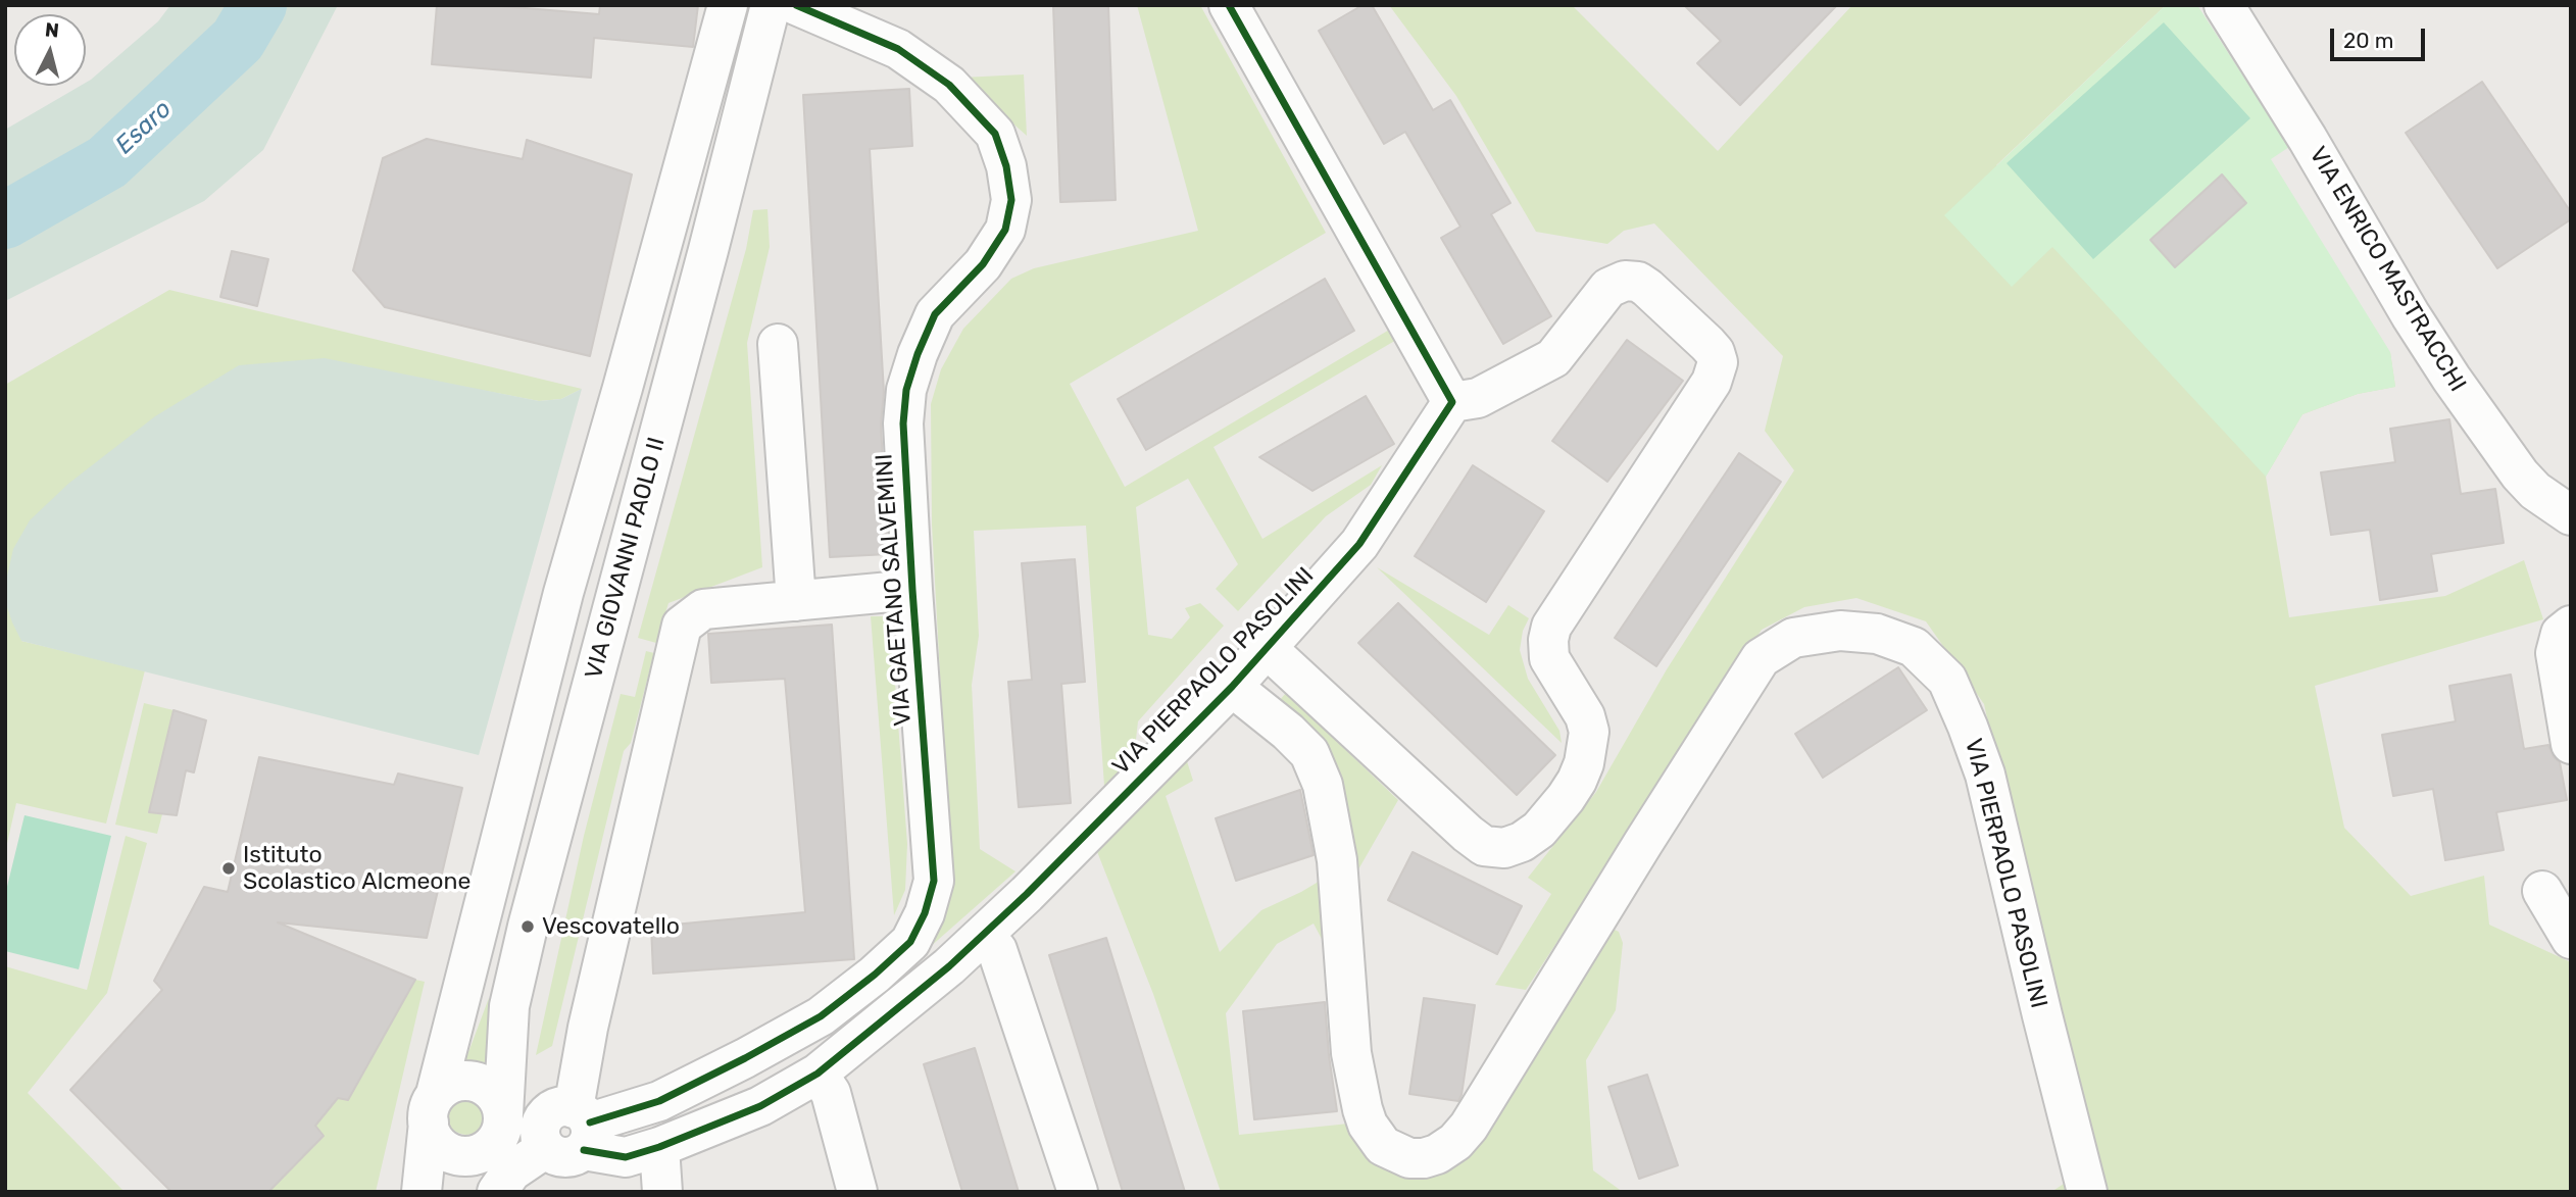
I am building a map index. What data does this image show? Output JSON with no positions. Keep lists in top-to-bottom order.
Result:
{
  "streets": {
    "street": [
      "VIA ENRICO MASTRACCHI",
      "VIA GIOVANNI PAOLO II",
      "VIA GAETANO SALVEMINI",
      "VIA PIERPAOLO PASOLINI"
    ]
  },
  "crossings": [
    ["VIA GAETANO SALVEMINI", "VIA PIERPAOLO PASOLINI"]
  ],
  "water": ["Esaro"],
  "places": ["Istituto Scolastico Alcmeone", "Vescovatello"],
  "scale_bar": "20 m",
  "north": "top"
}
